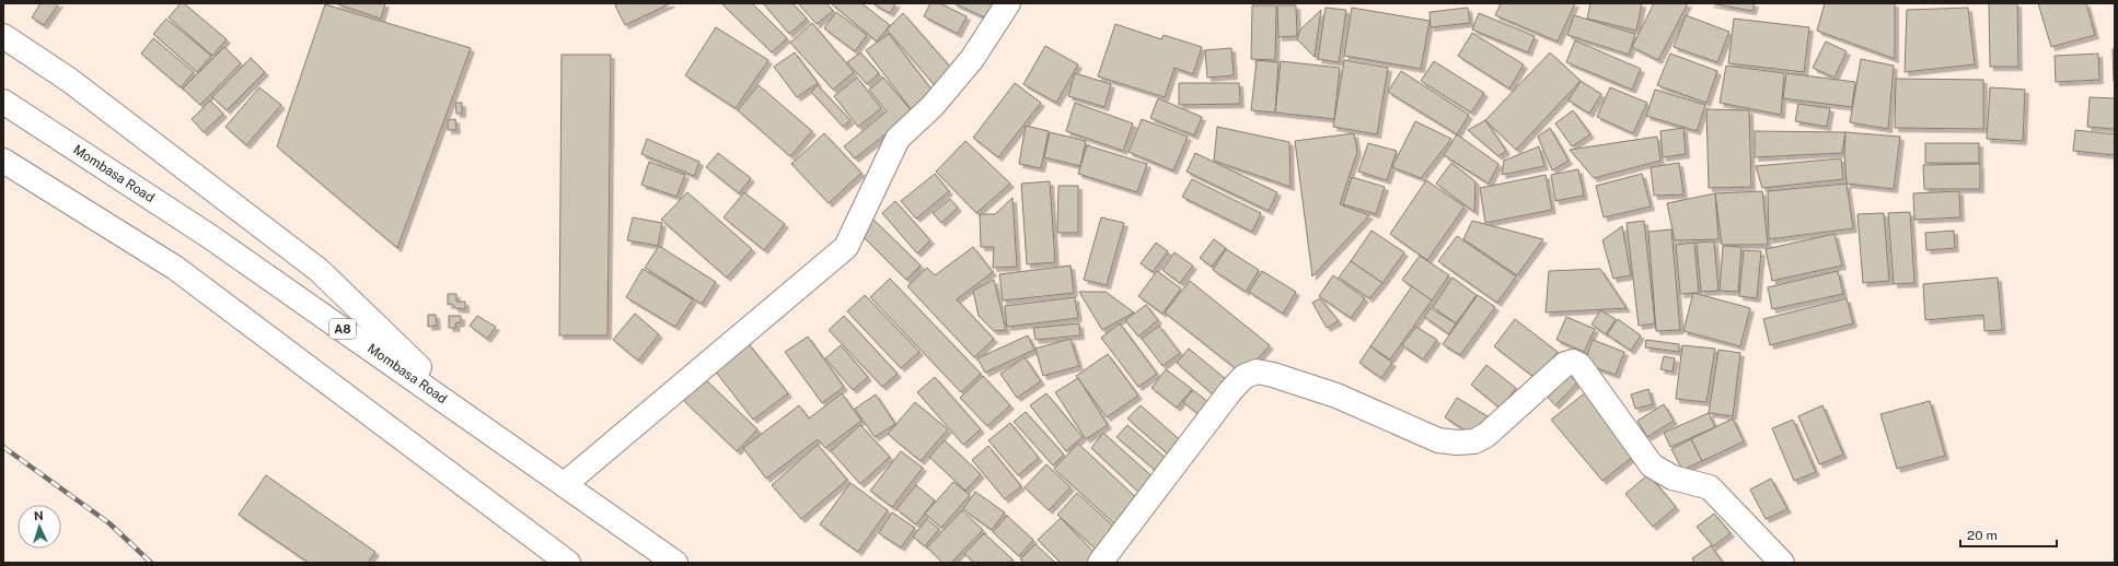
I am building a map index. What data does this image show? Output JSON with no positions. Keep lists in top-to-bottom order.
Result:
{
  "streets": {
    "main road": ["Mombasa Road", "A8"]
  },
  "scale_bar": "20 m",
  "north": "top"
}
